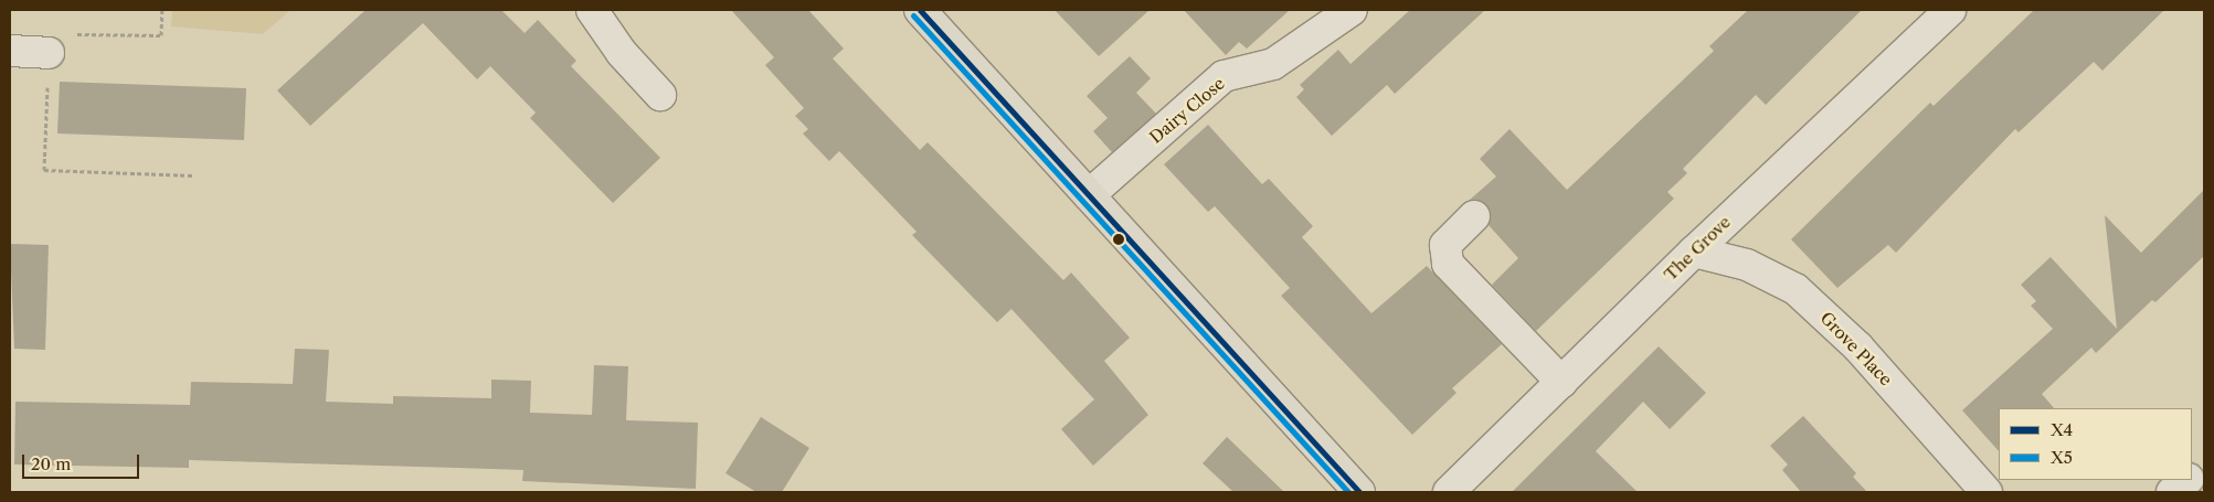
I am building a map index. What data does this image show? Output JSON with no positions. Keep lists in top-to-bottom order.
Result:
{
  "streets": {
    "street": ["Dairy Close", "The Grove", "Grove Place"]
  },
  "crossings": [
    ["The Grove", "Grove Place"]
  ],
  "lines": ["transit line X4", "transit line X5"],
  "legend": ["X4", "X5"],
  "scale_bar": "20 m"
}
